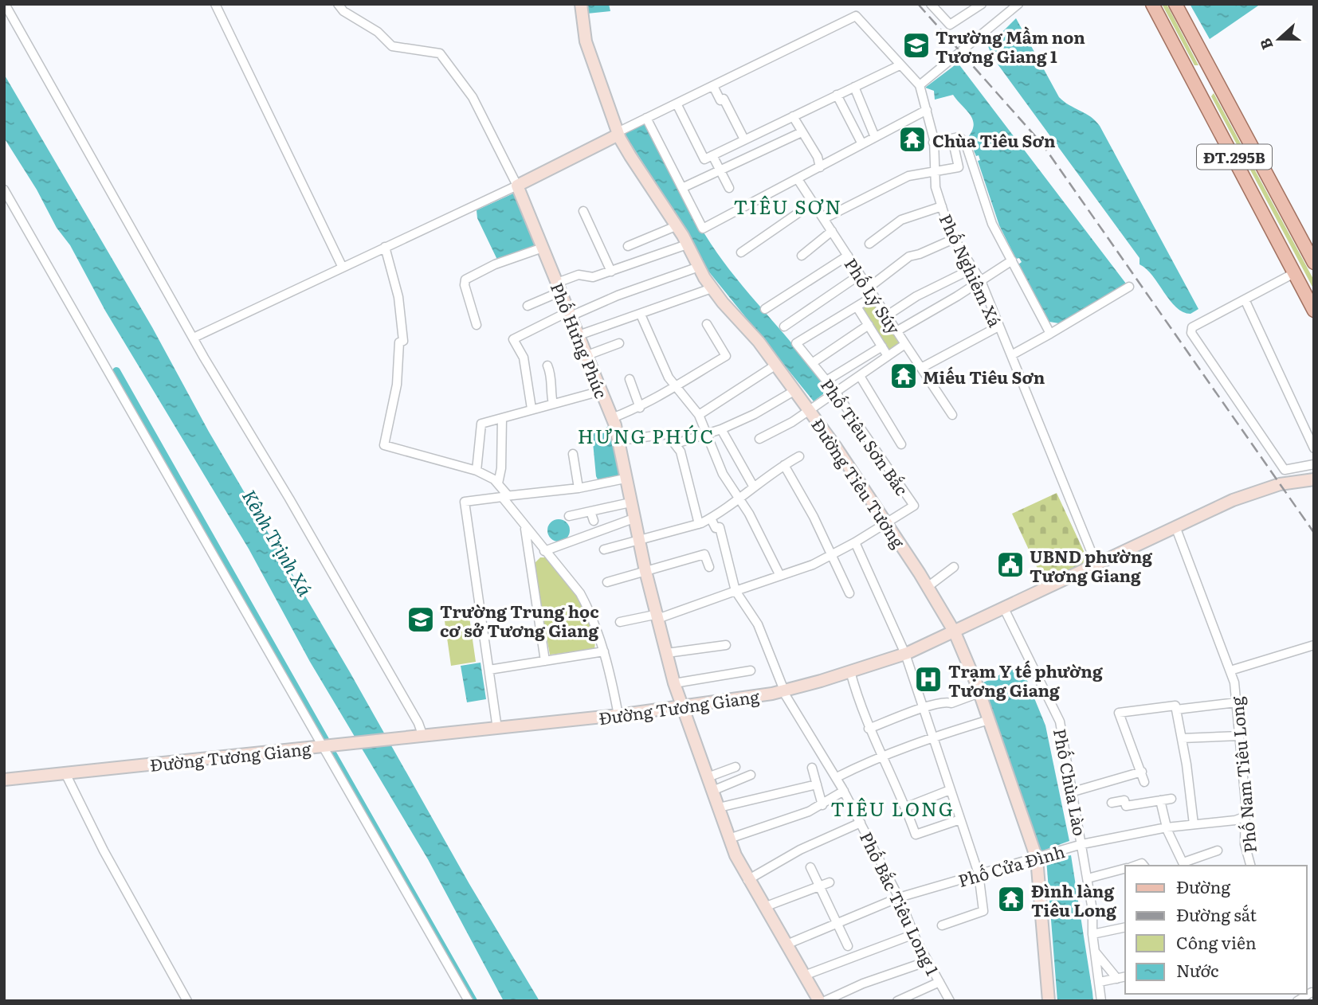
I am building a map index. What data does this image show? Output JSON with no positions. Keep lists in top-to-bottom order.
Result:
{
  "streets": {
    "main road": ["ĐT.295B"],
    "street": [
      "Phố Nghiêm Xá",
      "Phố Lý Súy",
      "Phố Hưng Phúc",
      "Phố Tiêu Sơn Bắc",
      "Đường Tiêu Tương",
      "Đường Tương Giang",
      "Phố Nam Tiêu Long",
      "Phố Chùa Lào",
      "Phố Cửa Đình",
      "Phố Bắc Tiêu Long 1"
    ]
  },
  "crossings": [
    ["Phố Nghiêm Xá", "Đường Tiêu Tương"],
    ["Phố Nghiêm Xá", "Đường Tương Giang"],
    ["Phố Lý Súy", "Phố Tiêu Sơn Bắc"],
    ["Phố Lý Súy", "Đường Tiêu Tương"],
    ["Phố Hưng Phúc", "Đường Tương Giang"],
    ["Phố Hưng Phúc", "Phố Cửa Đình"],
    ["Phố Tiêu Sơn Bắc", "Đường Tiêu Tương"],
    ["Đường Tiêu Tương", "Đường Tương Giang"],
    ["Đường Tiêu Tương", "Phố Cửa Đình"],
    ["Đường Tương Giang", "Phố Nam Tiêu Long"],
    ["Đường Tương Giang", "Phố Chùa Lào"],
    ["Đường Tương Giang", "Phố Bắc Tiêu Long 1"],
    ["Phố Nam Tiêu Long", "Phố Cửa Đình"],
    ["Phố Chùa Lào", "Phố Cửa Đình"],
    ["Phố Cửa Đình", "Phố Bắc Tiêu Long 1"]
  ],
  "districts": ["TIÊU SƠN", "HƯNG PHÚC", "TIÊU LONG"],
  "water": ["Kênh Trịnh Xá"],
  "places": {
    "school or university": ["Trường Mầm non Tương Giang 1", "Trường Trung học cơ sở Tương Giang"],
    "temple": ["Chùa Tiêu Sơn", "Miếu Tiêu Sơn", "Đình làng Tiêu Long"],
    "public building": ["UBND phường Tương Giang"],
    "hospital": ["Trạm Y tế phường Tương Giang"]
  },
  "legend": [
    "Đường",
    "Đường sắt",
    "Công viên",
    "Nước"
  ],
  "north": "left"
}
